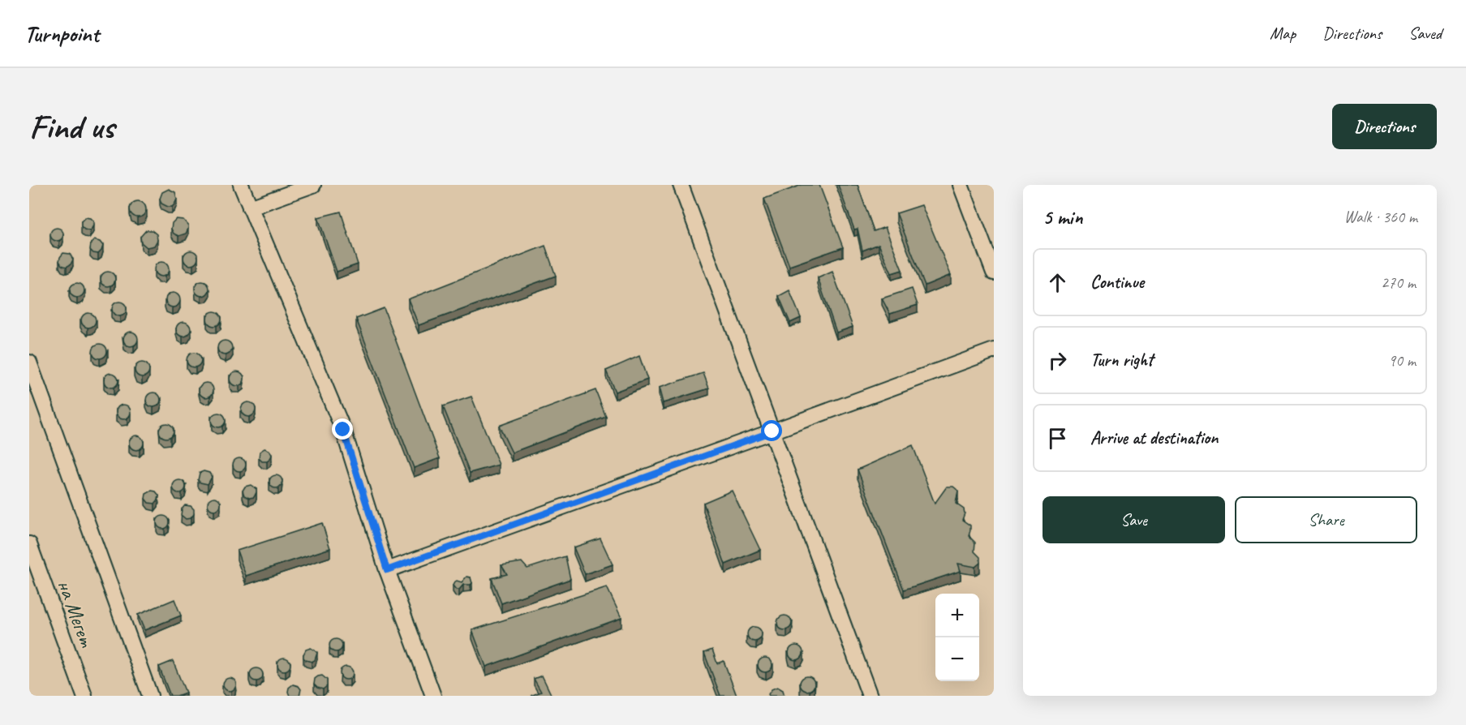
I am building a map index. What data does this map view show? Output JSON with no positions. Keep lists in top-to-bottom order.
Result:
{
  "streets": {
    "street": ["на Мегет"]
  },
  "page": {
    "header": "Turnpoint",
    "nav": ["Map", "Directions", "Saved"],
    "buttons": [
      "Directions",
      ["Save", "Share"]
    ],
    "title": "Find us",
    "heading": ["5 min", "Walk · 360 m"],
    "list": [
      ["Continue", "270 m"],
      ["Turn right", "90 m"],
      "Arrive at destination"
    ],
    "map_buttons": ["+", "−"]
  }
}
